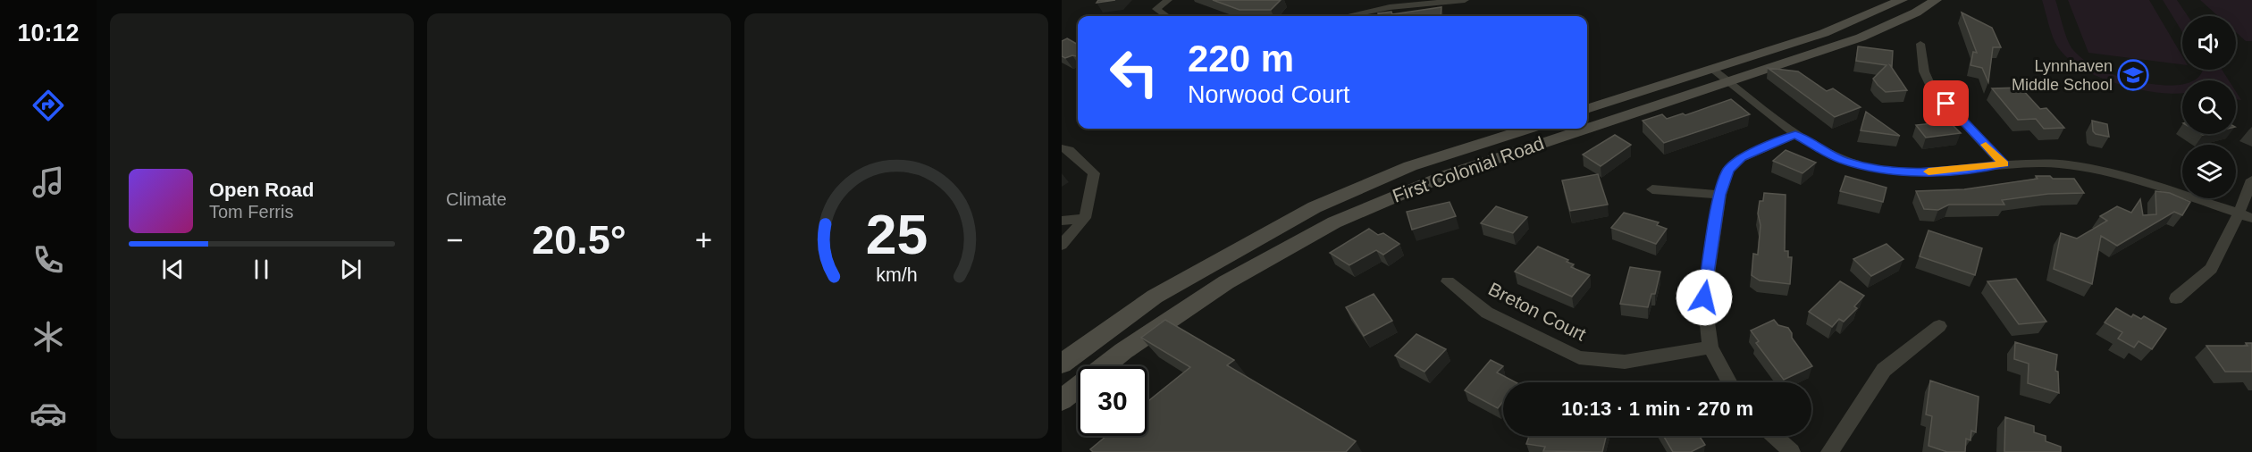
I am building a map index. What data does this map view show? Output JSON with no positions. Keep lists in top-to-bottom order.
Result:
{
  "streets": {
    "main road": ["First Colonial Road"],
    "street": ["Breton Court"]
  },
  "places": {
    "school or university": ["Lynnhaven Middle School"]
  },
  "page": {
    "tabs": "10:12",
    "tile": "Climate",
    "turn": ["220 m", "Norwood Court"],
    "song": ["Open Road", "Tom Ferris"],
    "heat": ["−", "20.5°", "+"],
    "limit": "30",
    "trip": "10:13 · 1 min · 270 m",
    "gauge": ["25", "km/h"]
  }
}
